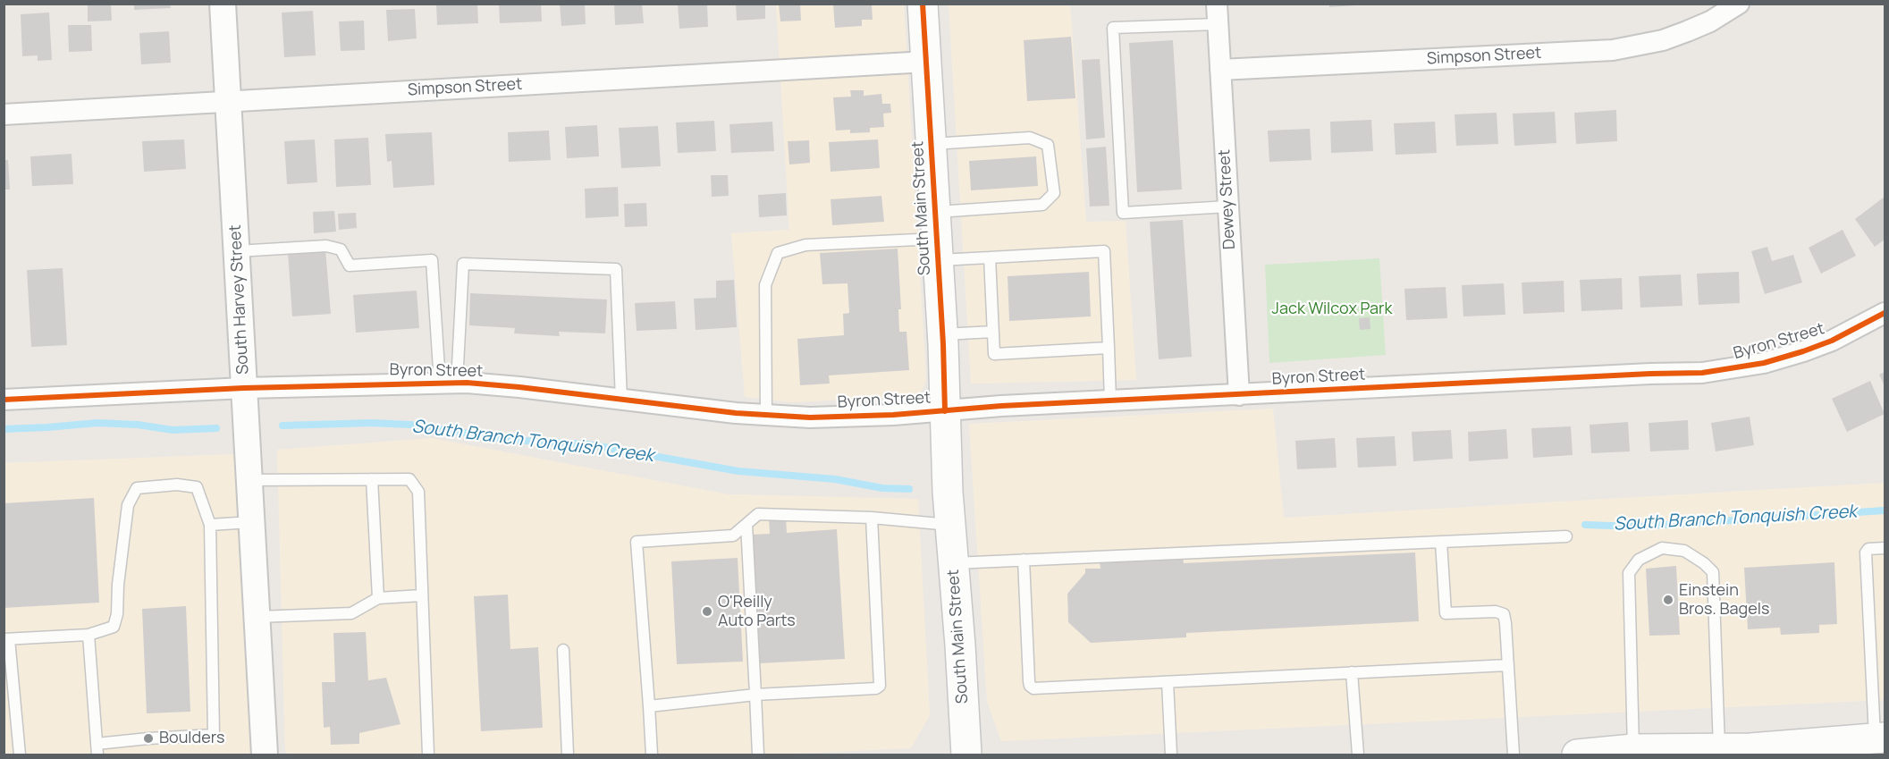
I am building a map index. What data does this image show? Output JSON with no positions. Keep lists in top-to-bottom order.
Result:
{
  "streets": {
    "main road": ["South Main Street"],
    "street": [
      "Simpson Street",
      "Dewey Street",
      "South Harvey Street",
      "Byron Street"
    ]
  },
  "crossings": [
    ["Simpson Street", "Dewey Street"],
    ["Simpson Street", "South Main Street"],
    ["Simpson Street", "South Harvey Street"],
    ["Dewey Street", "Byron Street"],
    ["South Main Street", "Byron Street"],
    ["South Harvey Street", "Byron Street"]
  ],
  "water": ["South Branch Tonquish Creek"],
  "parks": ["Jack Wilcox Park"],
  "places": ["Einstein Bros. Bagels", "O'Reilly Auto Parts", "Boulders"]
}
